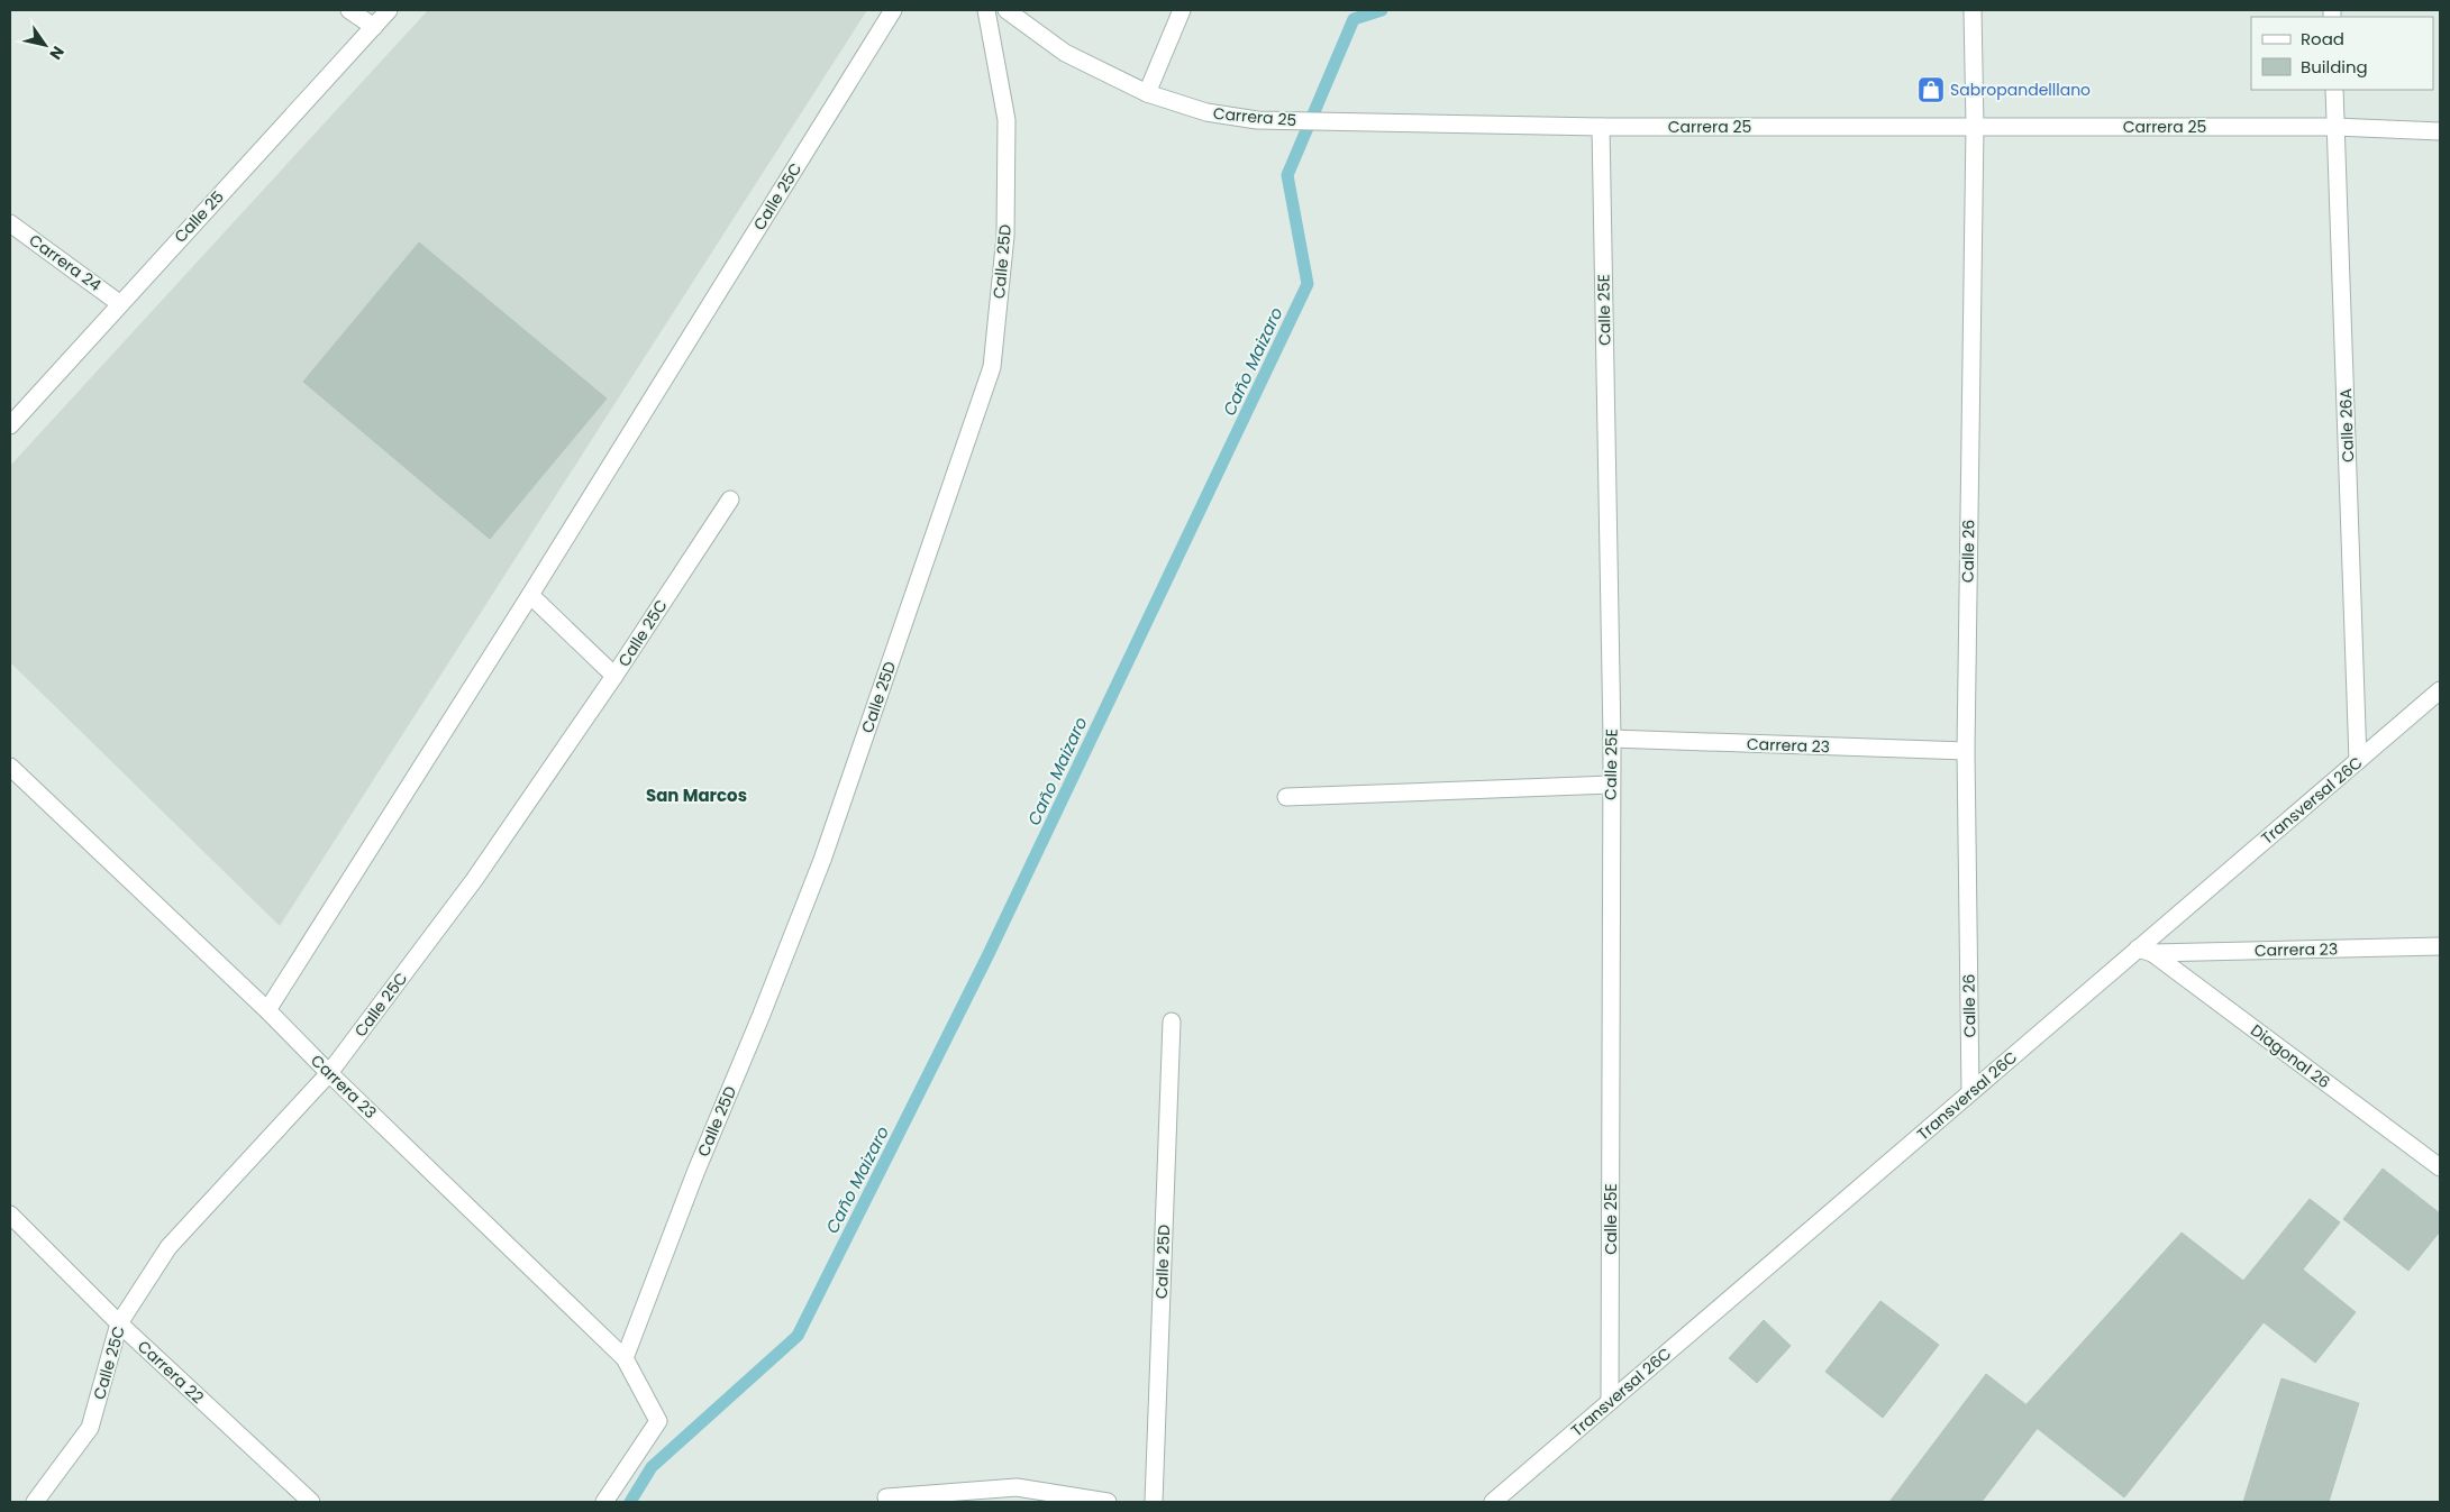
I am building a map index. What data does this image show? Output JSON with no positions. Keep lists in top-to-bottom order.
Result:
{
  "streets": {
    "street": [
      "Carrera 25",
      "Calle 25C",
      "Calle 25",
      "Calle 25D",
      "Carrera 24",
      "Calle 25E",
      "Calle 26A",
      "Calle 26",
      "Carrera 23",
      "Transversal 26C",
      "Diagonal 26",
      "Carrera 22"
    ]
  },
  "crossings": [
    ["Carrera 25", "Calle 25E"],
    ["Carrera 25", "Calle 26A"],
    ["Carrera 25", "Calle 26"],
    ["Calle 25C", "Carrera 23"],
    ["Calle 25C", "Carrera 22"],
    ["Calle 25", "Carrera 24"],
    ["Calle 25D", "Carrera 23"],
    ["Calle 25E", "Carrera 23"],
    ["Calle 25E", "Transversal 26C"],
    ["Calle 26A", "Transversal 26C"],
    ["Calle 26", "Carrera 23"],
    ["Calle 26", "Transversal 26C"],
    ["Carrera 23", "Transversal 26C"],
    ["Carrera 23", "Diagonal 26"],
    ["Transversal 26C", "Diagonal 26"]
  ],
  "districts": ["San Marcos"],
  "water": ["Caño Maizaro"],
  "places": {
    "shop": ["Sabropandelllano"]
  },
  "legend": ["Road", "Building"],
  "north": "bottom right"
}
